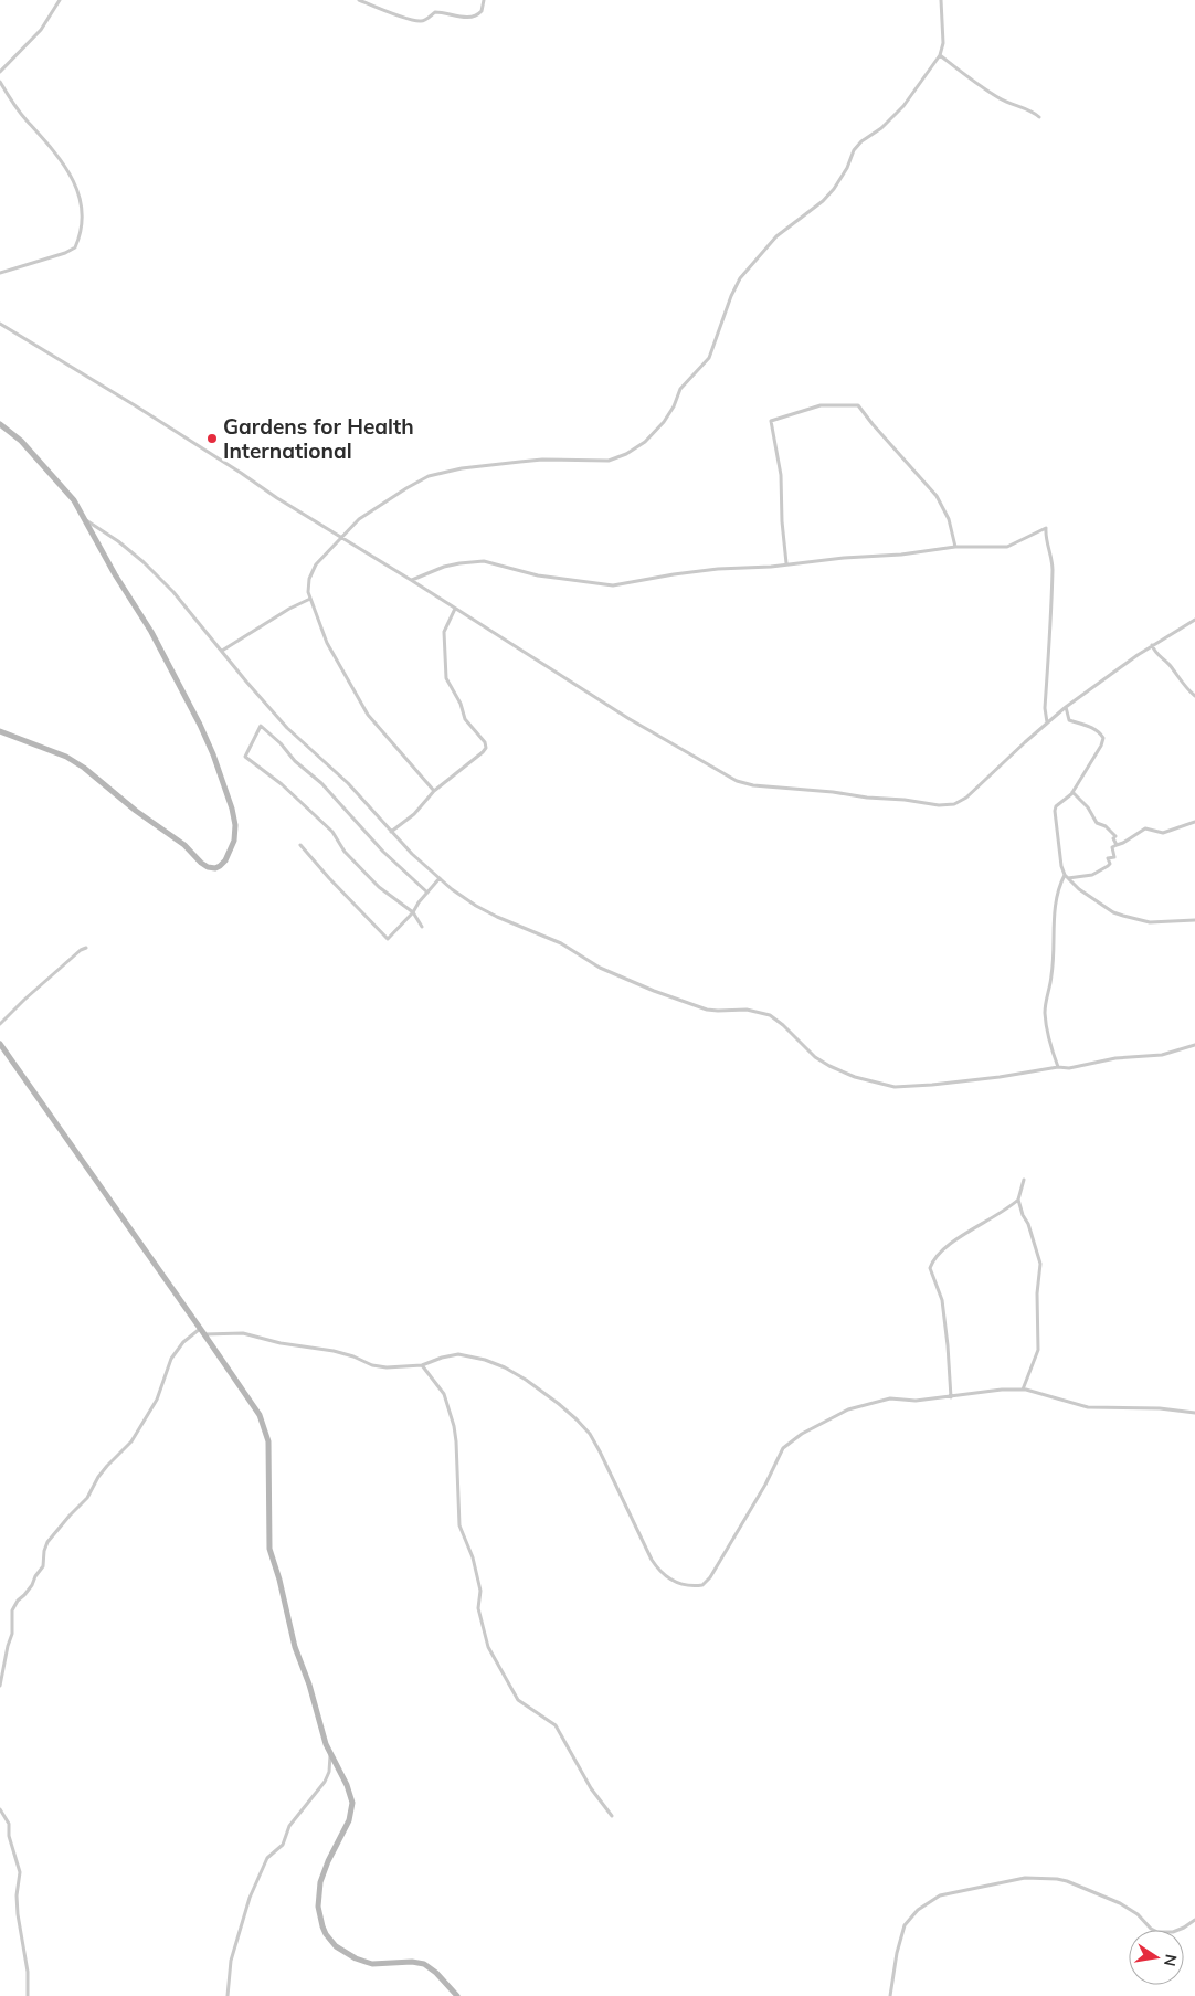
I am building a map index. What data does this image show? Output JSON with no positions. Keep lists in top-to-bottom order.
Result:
{
  "places": ["Gardens for Health International"],
  "north": "right"
}
